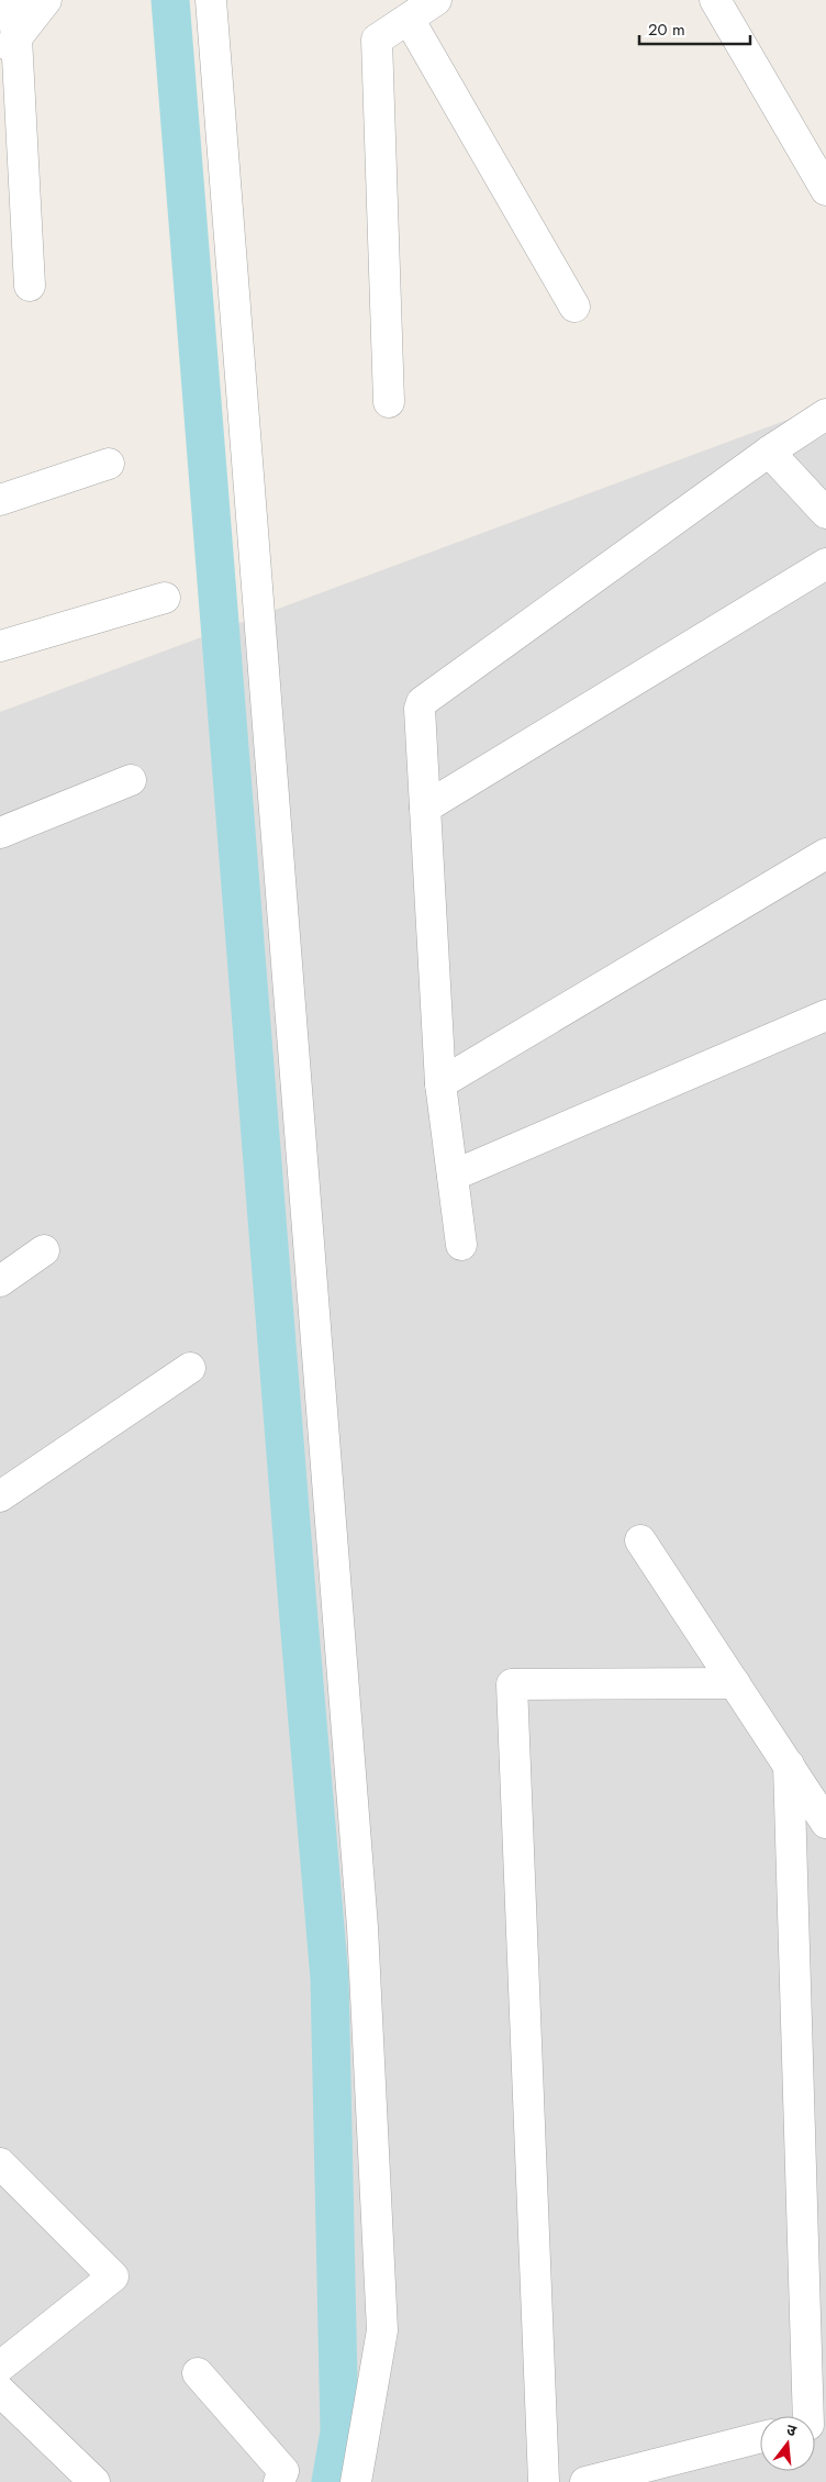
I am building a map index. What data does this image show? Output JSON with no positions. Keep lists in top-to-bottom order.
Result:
{
  "scale_bar": "20 m",
  "north": "top"
}
